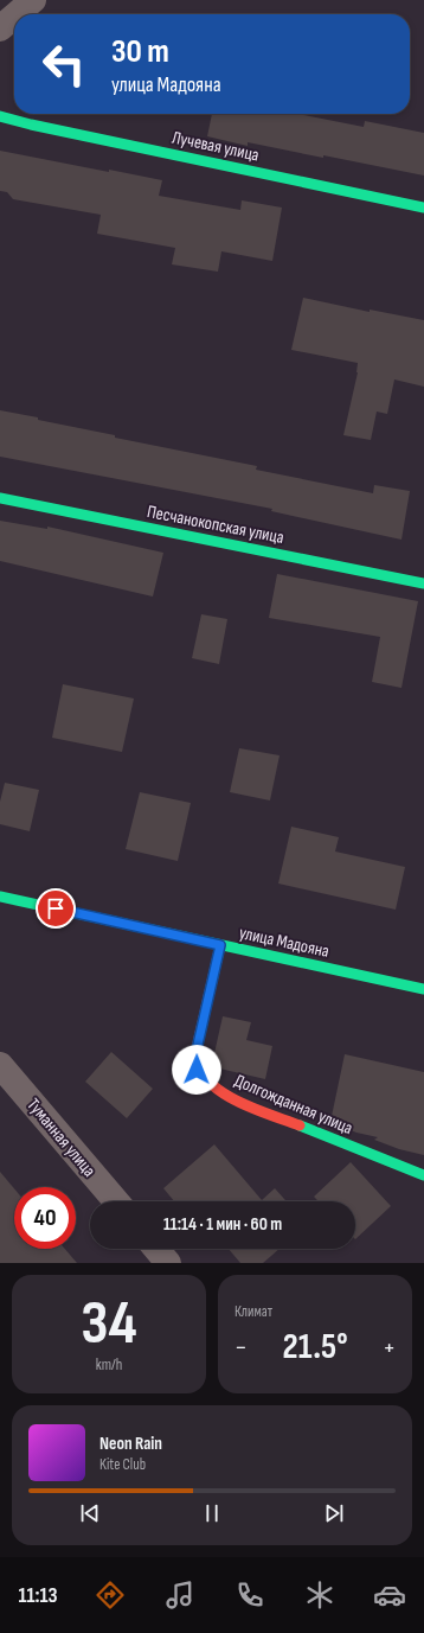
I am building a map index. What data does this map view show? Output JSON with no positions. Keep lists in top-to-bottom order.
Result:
{
  "streets": {
    "street": [
      "Лучевая улица",
      "Песчанокопская улица",
      "улица Мадояна",
      "Долгожданная улица",
      "Туманная улица"
    ]
  },
  "crossings": [
    ["улица Мадояна", "Долгожданная улица"]
  ],
  "page": {
    "turn": ["30 m", "улица Мадояна"],
    "limit": "40",
    "trip": "11:14 · 1 мин · 60 m",
    "tile": [
      ["34", "km/h"],
      "Климат"
    ],
    "heat": ["−", "21.5°", "+"],
    "song": ["Neon Rain", "Kite Club"],
    "tabs": "11:13"
  }
}
